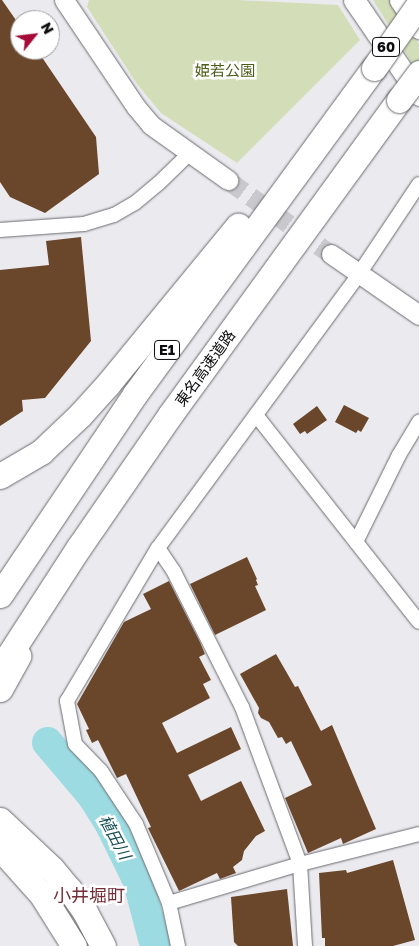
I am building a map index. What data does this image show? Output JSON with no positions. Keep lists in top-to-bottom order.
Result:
{
  "streets": {
    "highway": ["E1", "東名高速道路"],
    "main road": ["60"]
  },
  "crossings": [
    ["60", "東名高速道路"]
  ],
  "districts": ["小井堀町"],
  "water": ["植田川"],
  "parks": ["姫若公園"],
  "north": "top right"
}
